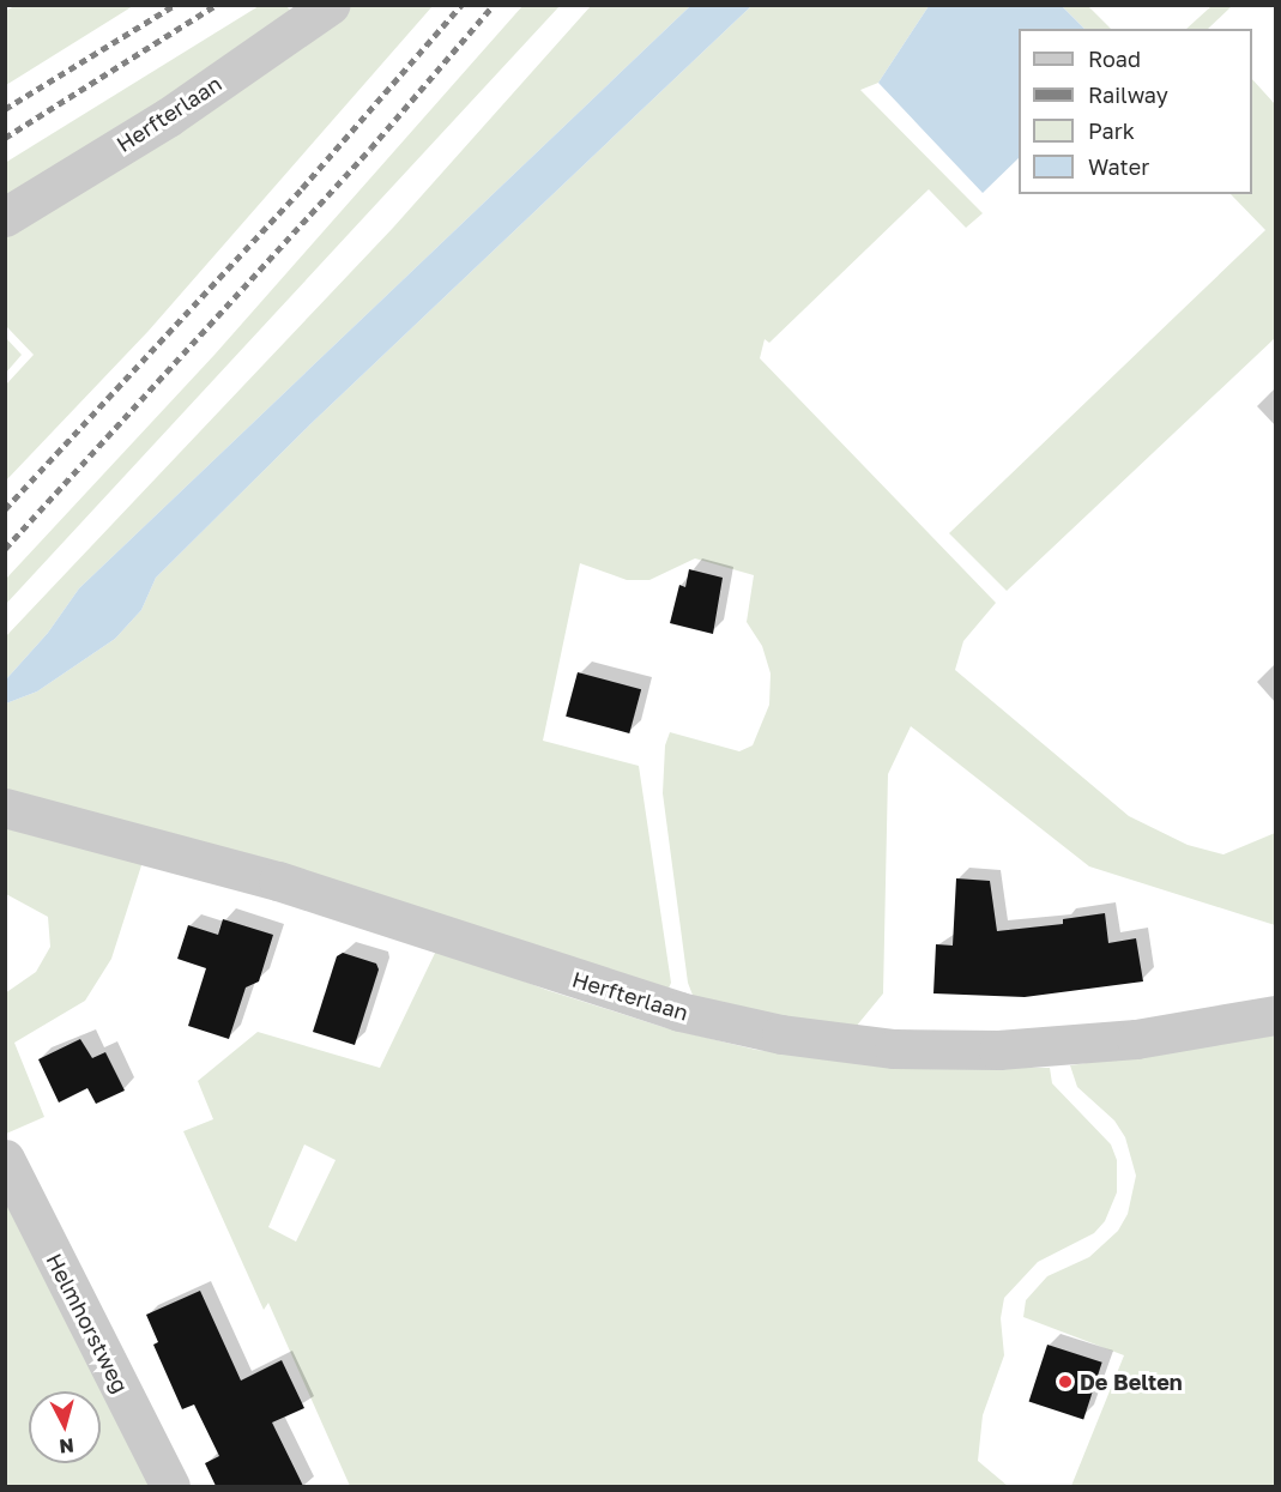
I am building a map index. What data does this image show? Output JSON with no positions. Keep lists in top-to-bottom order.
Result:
{
  "streets": {
    "street": ["Herfterlaan", "Helmhorstweg"]
  },
  "places": ["De Belten"],
  "legend": [
    "Road",
    "Railway",
    "Park",
    "Water"
  ],
  "north": "bottom"
}
